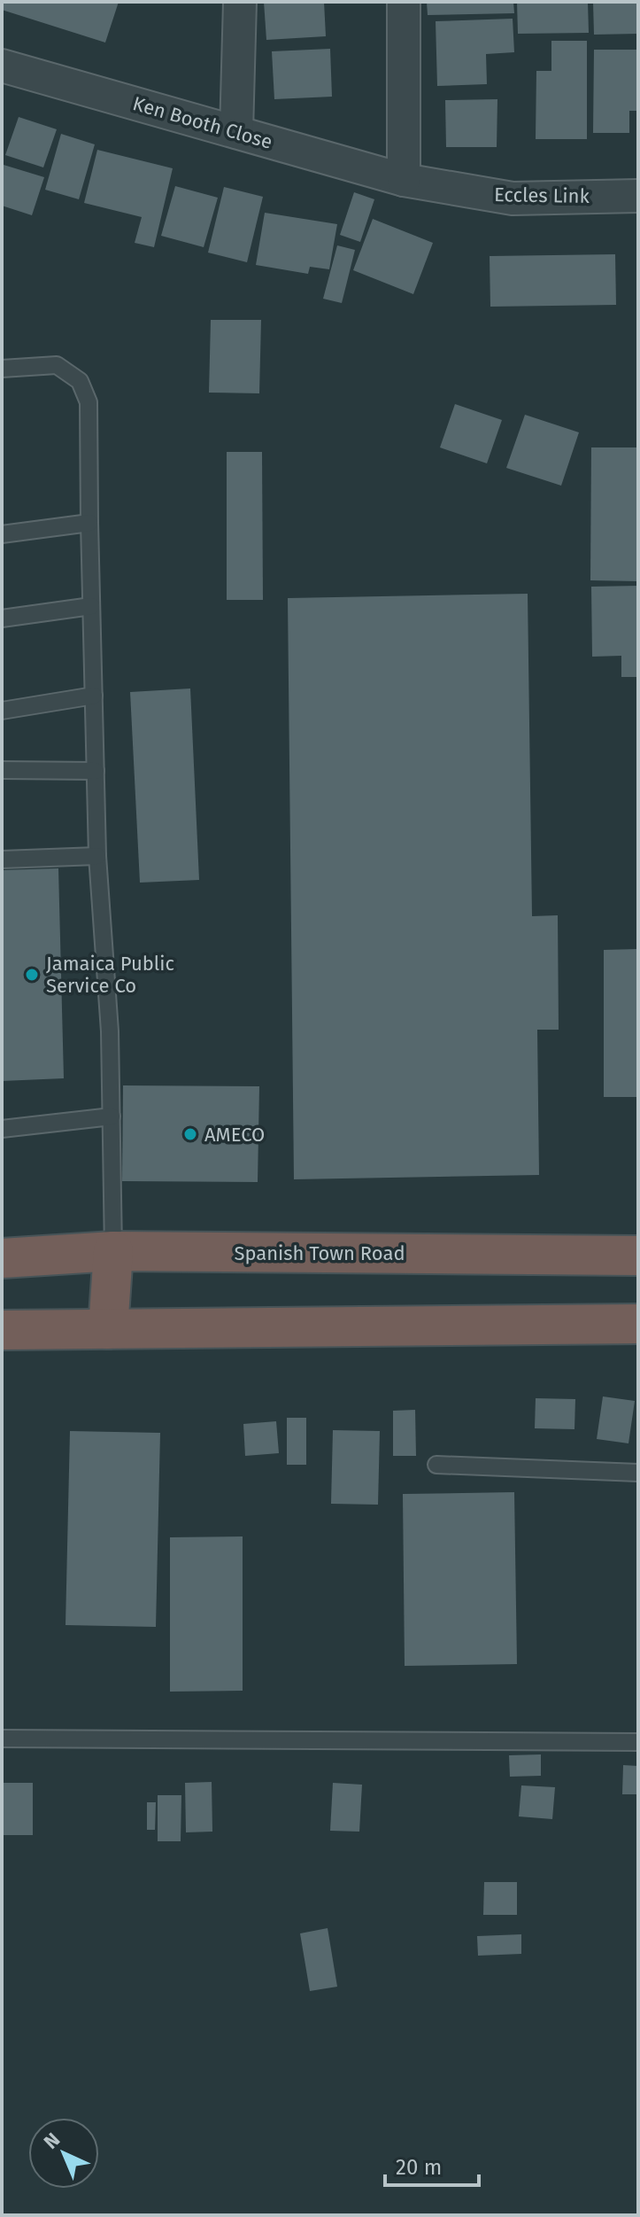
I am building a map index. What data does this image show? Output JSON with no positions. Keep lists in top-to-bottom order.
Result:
{
  "streets": {
    "highway": ["Spanish Town Road"],
    "street": ["Ken Booth Close", "Eccles Link"]
  },
  "crossings": [
    ["Ken Booth Close", "Eccles Link"]
  ],
  "places": ["Jamaica Public Service Co", "AMECO"],
  "scale_bar": "20 m",
  "north": "top left"
}
